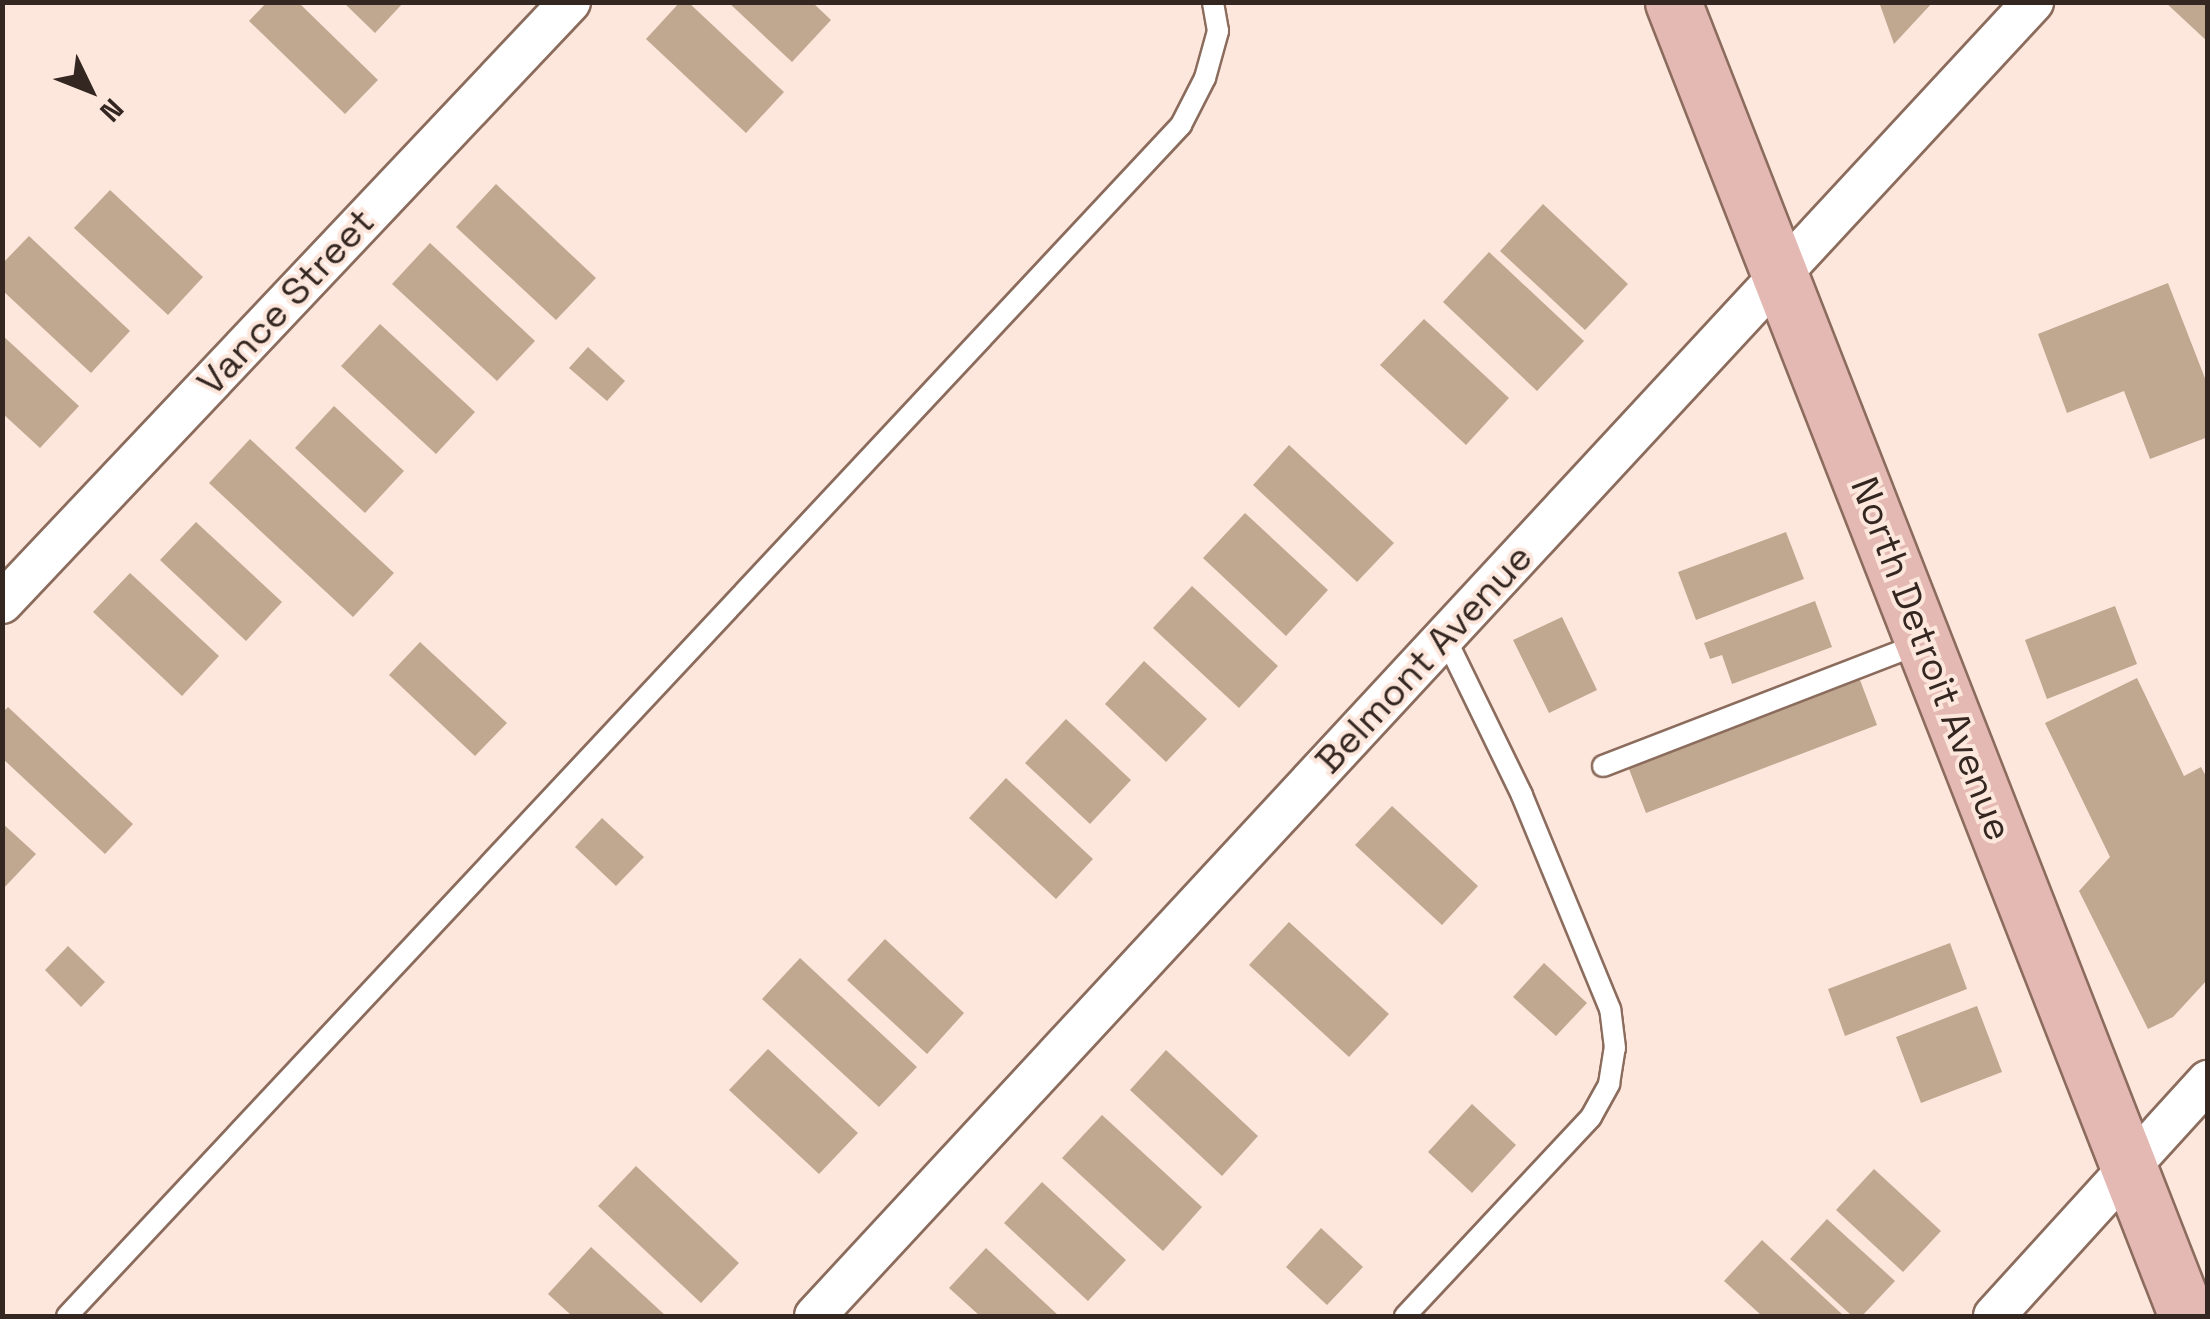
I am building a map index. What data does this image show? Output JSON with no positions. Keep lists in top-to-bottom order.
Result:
{
  "streets": {
    "main road": ["North Detroit Avenue"],
    "street": ["Vance Street", "Belmont Avenue"]
  },
  "crossings": [
    ["Belmont Avenue", "North Detroit Avenue"]
  ],
  "north": "bottom right"
}
